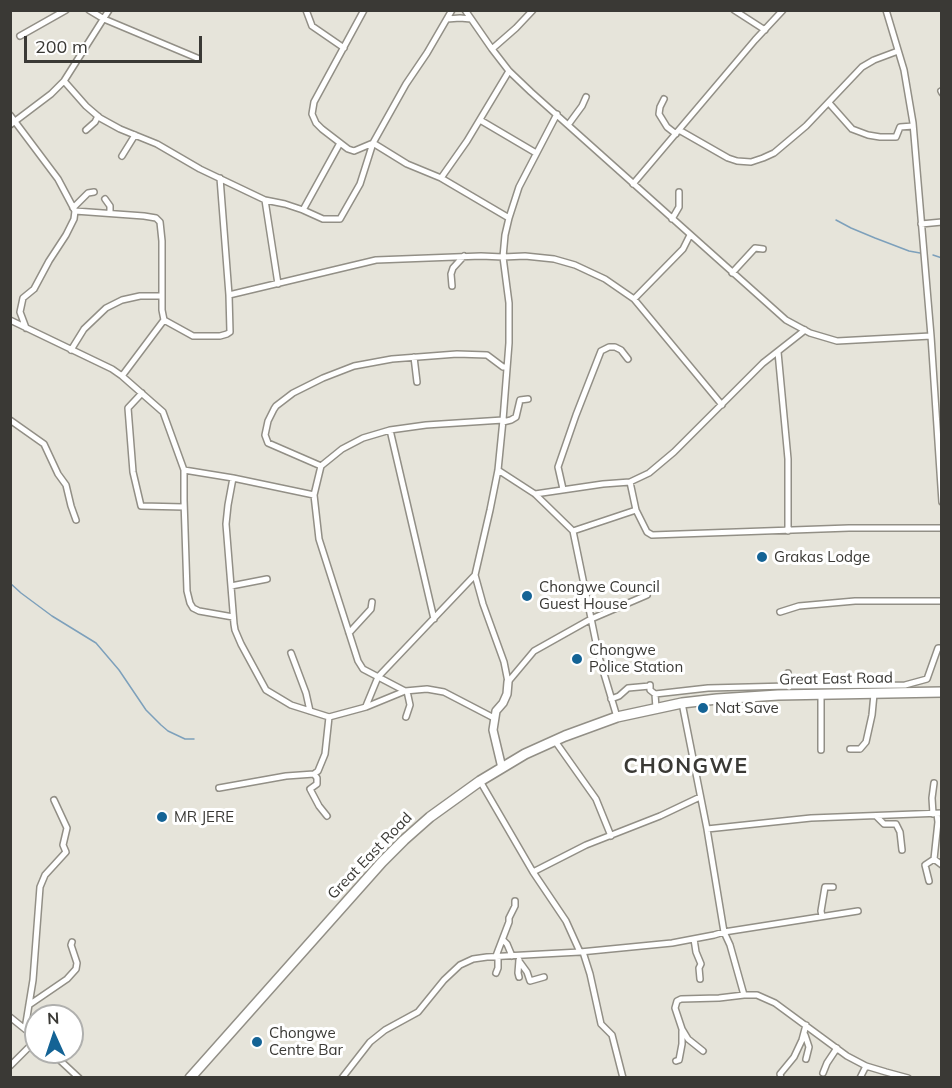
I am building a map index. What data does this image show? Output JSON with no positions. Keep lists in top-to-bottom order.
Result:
{
  "streets": {
    "highway": ["Great East Road"]
  },
  "districts": ["CHONGWE"],
  "places": [
    "Grakas Lodge",
    "Chongwe Council Guest House",
    "Chongwe Police Station",
    "Nat Save",
    "MR JERE",
    "Chongwe Centre Bar"
  ],
  "scale_bar": "200 m",
  "north": "top"
}
